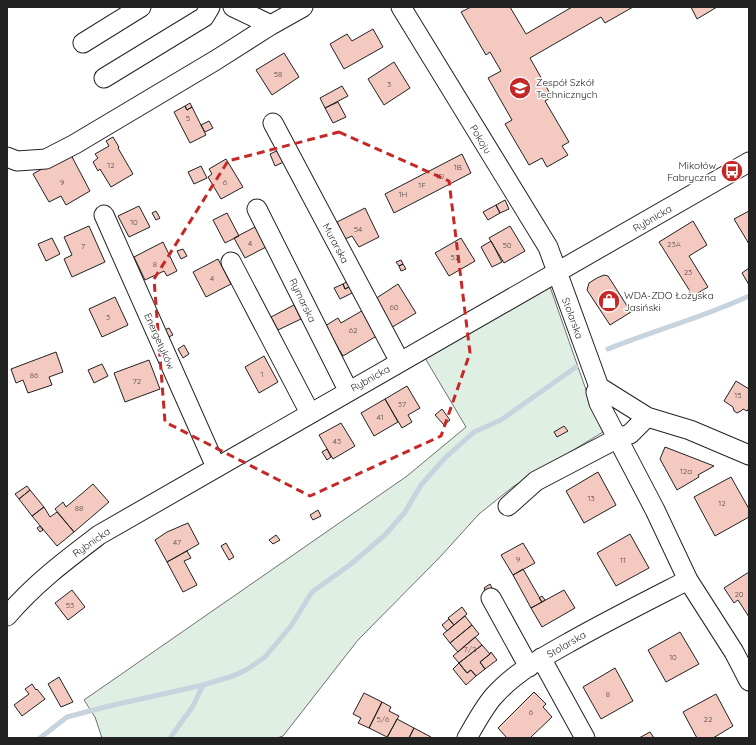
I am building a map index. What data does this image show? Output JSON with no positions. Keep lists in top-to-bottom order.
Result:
{
  "streets": {
    "street": [
      "Pokoju",
      "Rybnicka",
      "Murarska",
      "Rymarska",
      "Stolarska",
      "Energetyków"
    ]
  },
  "crossings": [
    ["Pokoju", "Rybnicka"],
    ["Pokoju", "Stolarska"],
    ["Rybnicka", "Murarska"],
    ["Rybnicka", "Rymarska"],
    ["Rybnicka", "Stolarska"],
    ["Rybnicka", "Energetyków"]
  ],
  "places": {
    "school or university": ["Zespół Szkół Technicznych"],
    "bus stop": ["Mikołów Fabryczna"],
    "shop": ["WDA-ZDO Łożyska Jasiński"]
  },
  "house_numbers": [
    "58",
    "3",
    "5",
    "12",
    "1B",
    "1D",
    "9",
    "6",
    "1F",
    "1H",
    "10",
    "54",
    "4",
    "23A",
    "50",
    "7",
    "52",
    "8",
    "23",
    "4",
    "60",
    "3",
    "62",
    "1",
    "86",
    "72",
    "15",
    "37",
    "41",
    "43",
    "12a",
    "13",
    "12",
    "88",
    "47",
    "9",
    "11",
    "20",
    "53",
    "7/2",
    "10",
    "8",
    "6",
    "5/6",
    "22"
  ]
}
